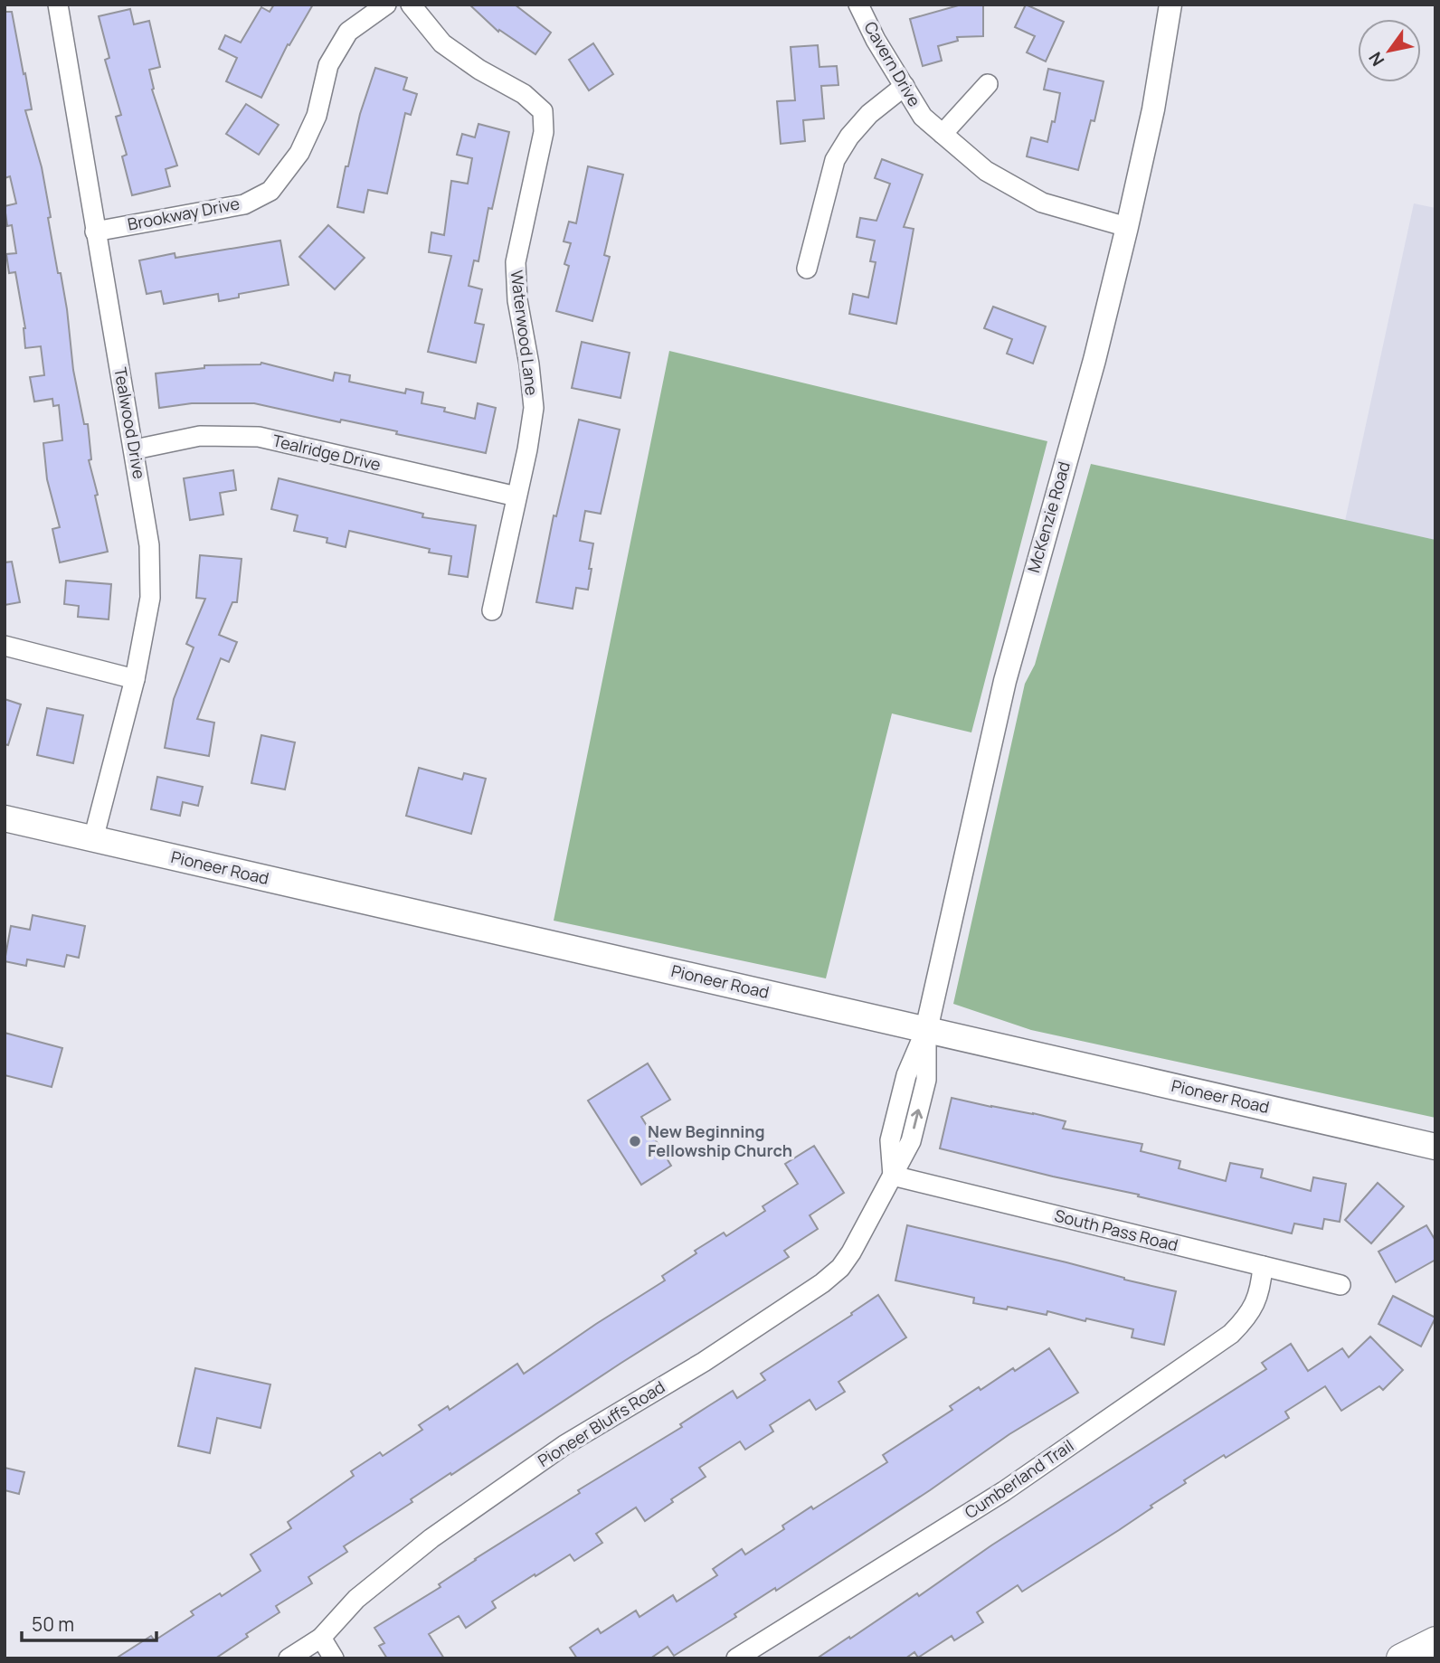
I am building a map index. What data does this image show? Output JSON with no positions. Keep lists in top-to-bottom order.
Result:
{
  "streets": {
    "main road": ["Pioneer Road"],
    "street": [
      "Cavern Drive",
      "Brookway Drive",
      "Waterwood Lane",
      "Tealwood Drive",
      "Tealridge Drive",
      "McKenzie Road",
      "South Pass Road",
      "Pioneer Bluffs Road",
      "Cumberland Trail"
    ]
  },
  "crossings": [
    ["Cavern Drive", "McKenzie Road"],
    ["Brookway Drive", "Tealwood Drive"],
    ["Waterwood Lane", "Tealridge Drive"],
    ["Tealwood Drive", "Tealridge Drive"],
    ["Tealwood Drive", "Pioneer Road"],
    ["McKenzie Road", "Pioneer Road"],
    ["McKenzie Road", "Pioneer Bluffs Road"],
    ["Pioneer Road", "Pioneer Bluffs Road"],
    ["South Pass Road", "Pioneer Bluffs Road"],
    ["South Pass Road", "Cumberland Trail"]
  ],
  "places": ["New Beginning Fellowship Church"],
  "scale_bar": "50 m",
  "north": "bottom left"
}
